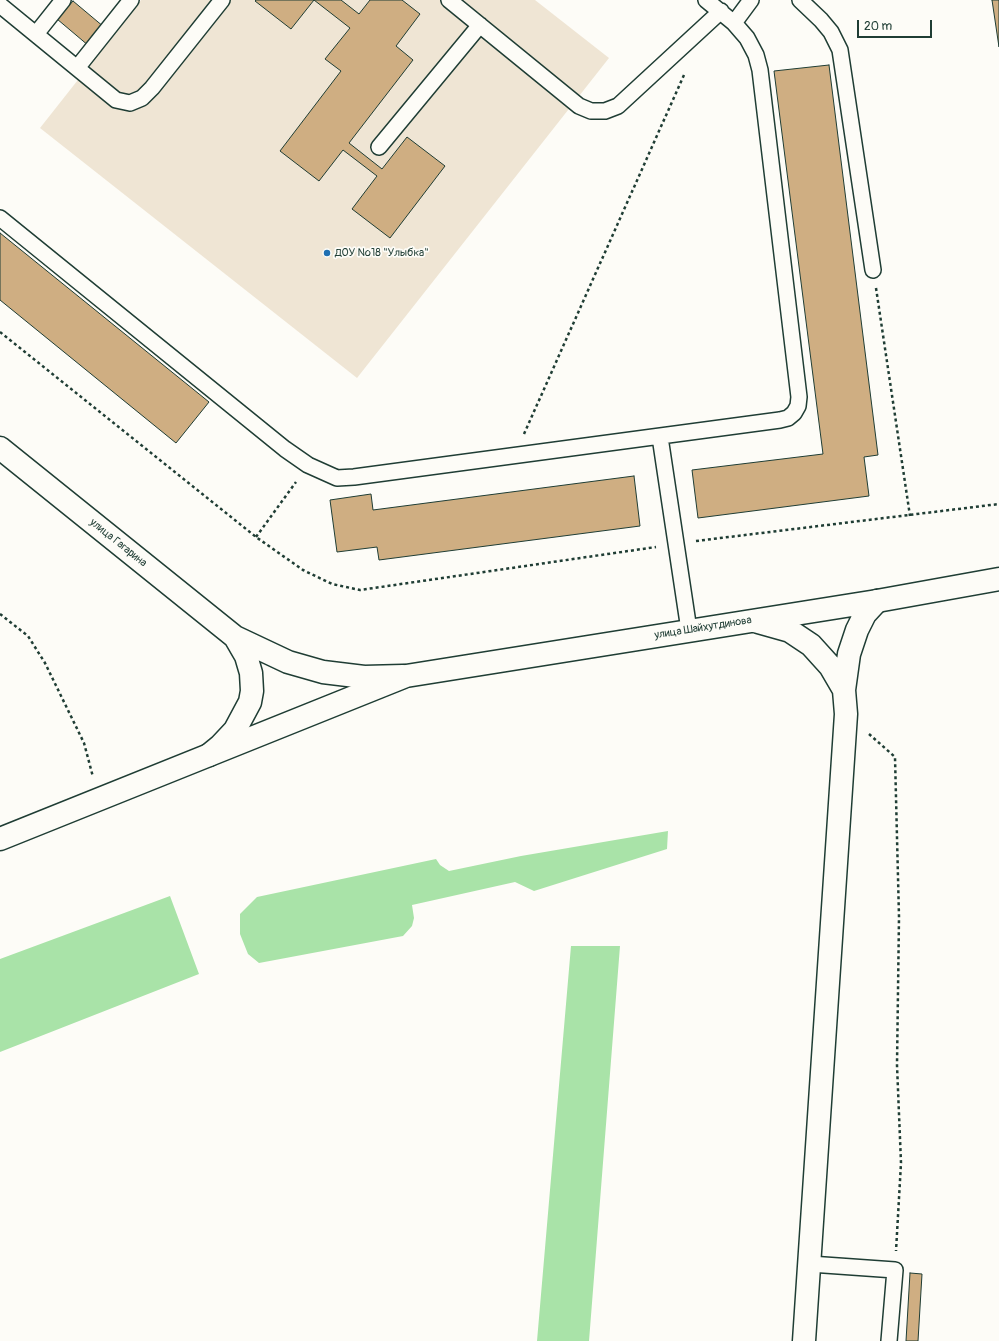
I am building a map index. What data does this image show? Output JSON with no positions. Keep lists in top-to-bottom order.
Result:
{
  "streets": {
    "main road": ["улица Гагарина", "улица Шайхутдинова"]
  },
  "crossings": [
    ["улица Гагарина", "улица Шайхутдинова"]
  ],
  "places": ["ДОУ №18 \"Улыбка\""],
  "scale_bar": "20 m"
}
